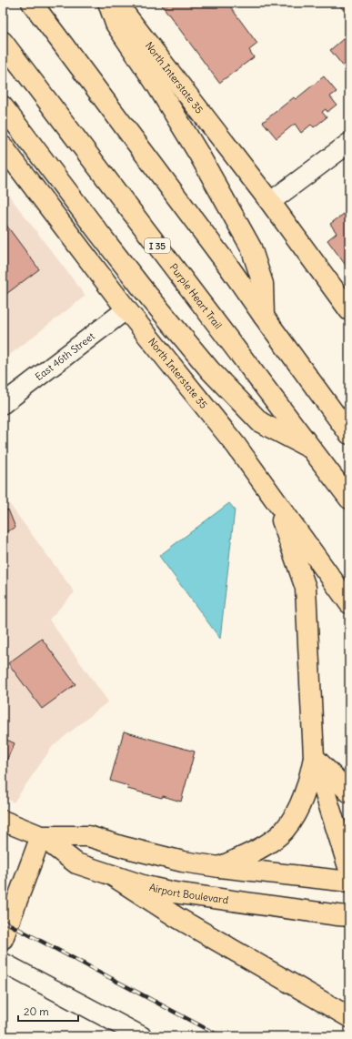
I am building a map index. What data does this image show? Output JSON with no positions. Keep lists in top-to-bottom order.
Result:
{
  "streets": {
    "main road": [
      "North Interstate 35",
      "I 35",
      "Purple Heart Trail",
      "Airport Boulevard"
    ],
    "street": ["East 46th Street"]
  },
  "crossings": [
    ["North Interstate 35", "East 46th Street"]
  ],
  "scale_bar": "20 m"
}
